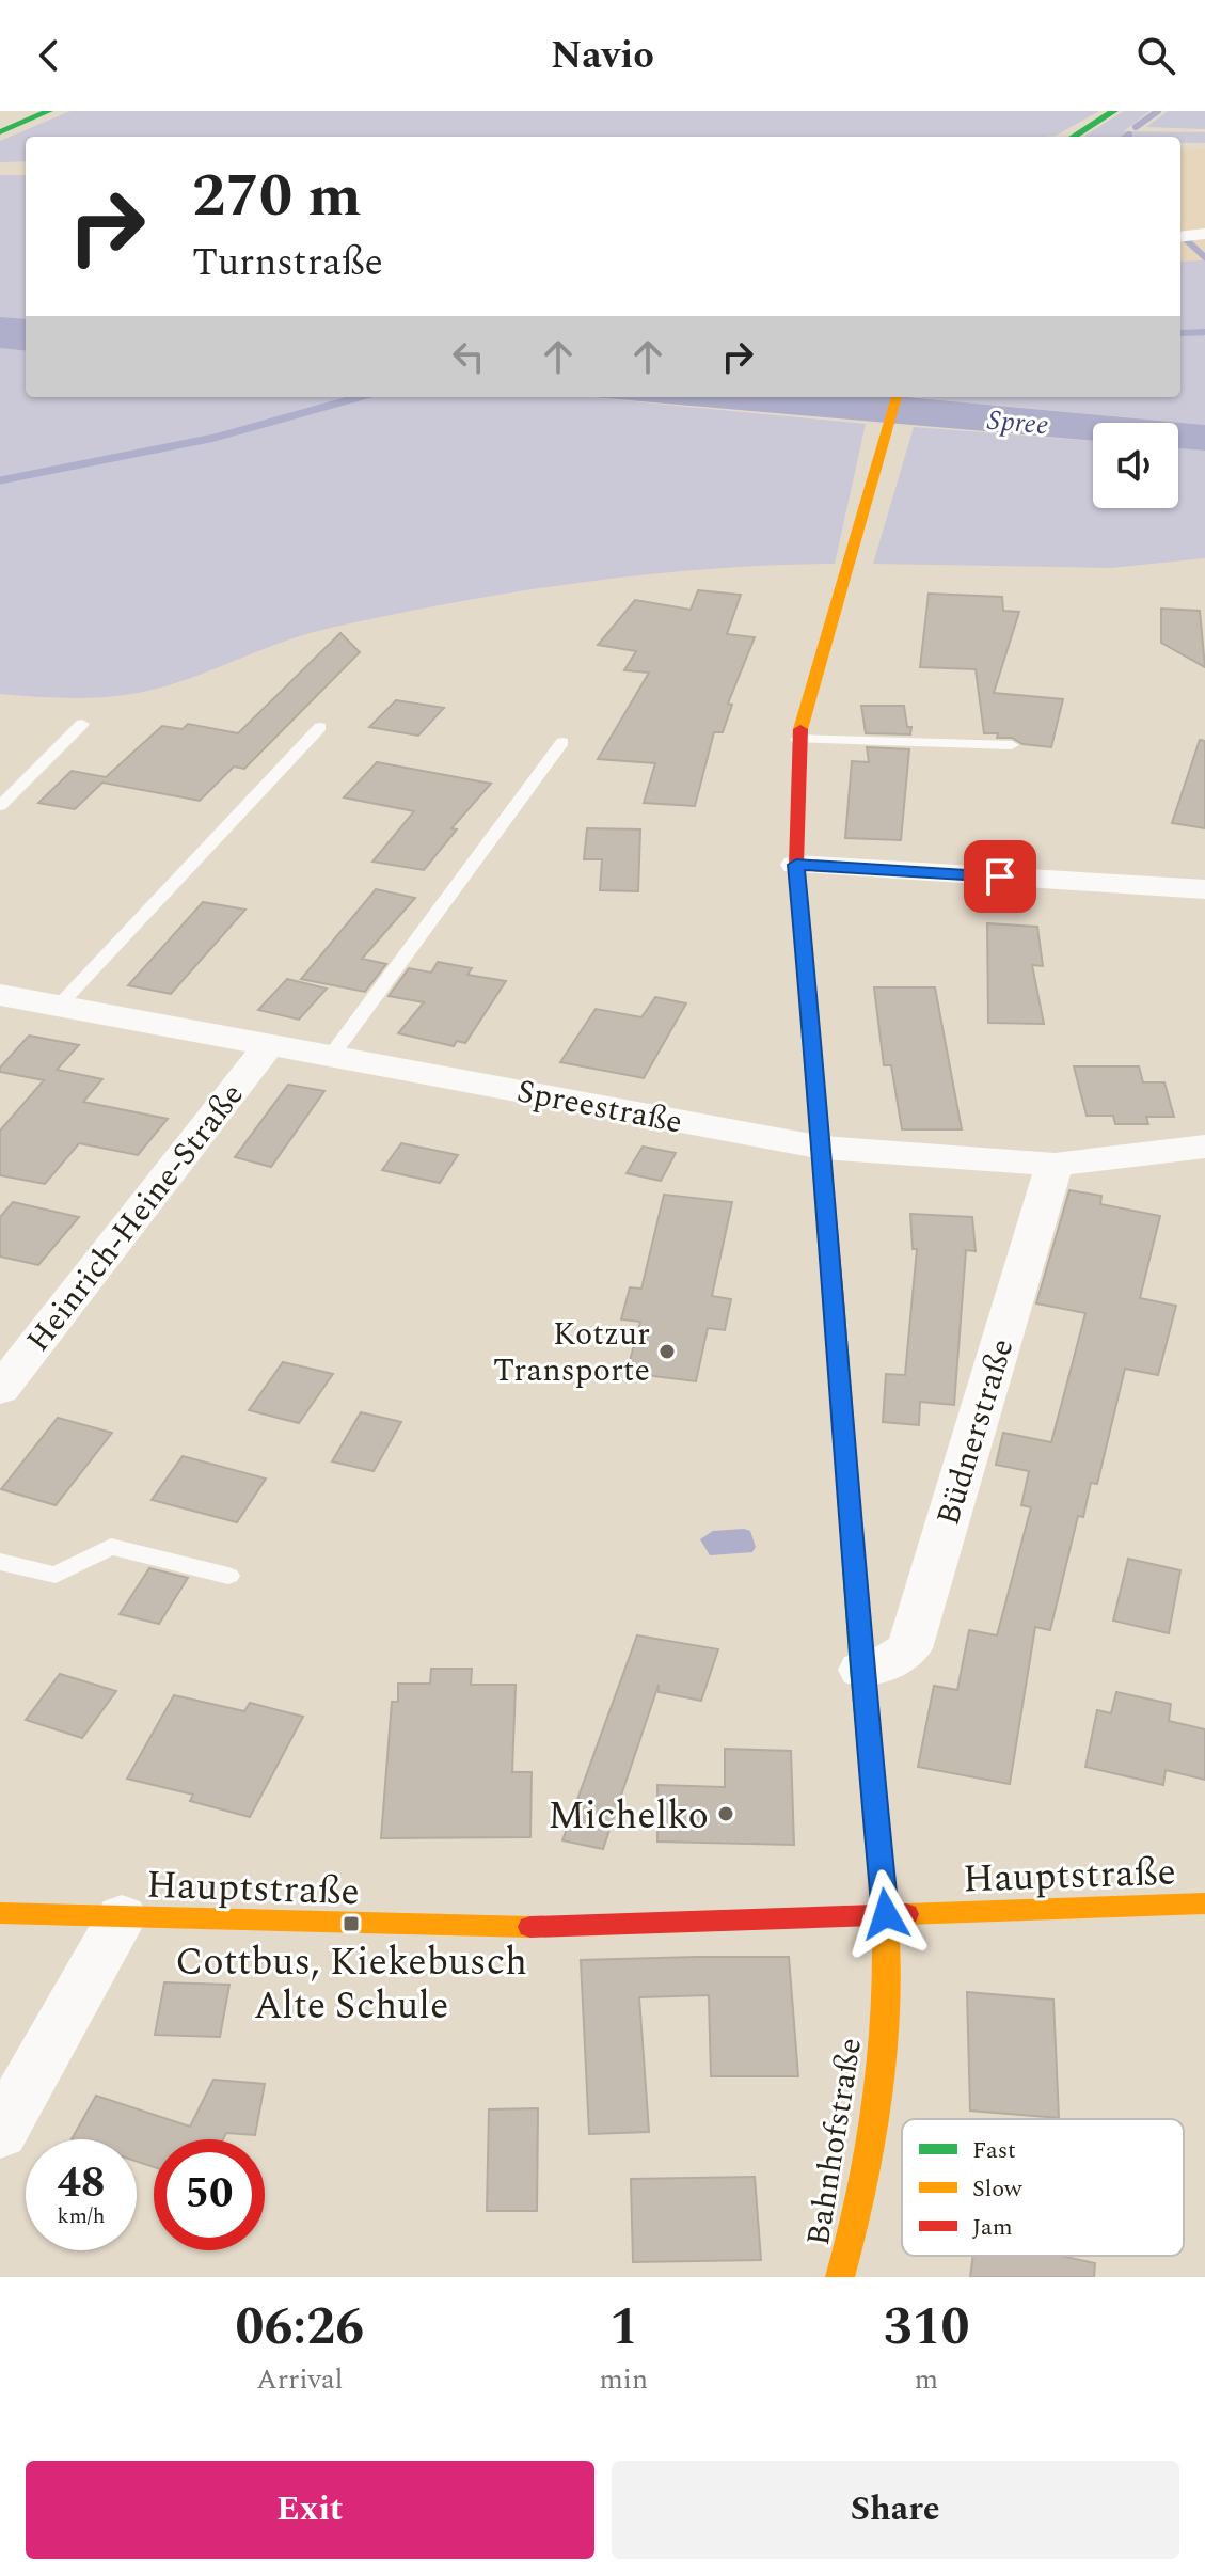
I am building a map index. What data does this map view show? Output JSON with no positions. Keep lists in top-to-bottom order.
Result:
{
  "streets": {
    "main road": ["Hauptstraße", "Bahnhofstraße"],
    "street": ["Spreestraße", "Heinrich-Heine-Straße", "Büdnerstraße"]
  },
  "crossings": [
    ["Spreestraße", "Heinrich-Heine-Straße"],
    ["Spreestraße", "Büdnerstraße"],
    ["Spreestraße", "Bahnhofstraße"],
    ["Büdnerstraße", "Bahnhofstraße"],
    ["Hauptstraße", "Bahnhofstraße"]
  ],
  "water": ["Spree"],
  "places": {
    "other": ["Kotzur Transporte", "Michelko"],
    "transit": ["Cottbus, Kiekebusch Alte Schule"]
  },
  "legend": ["Fast", "Slow", "Jam"],
  "page": {
    "header": "Navio",
    "turn": ["270 m", "Turnstraße"],
    "speed": "48 km/h",
    "limit": "50",
    "eta": [
      "06:26",
      "Arrival",
      "1",
      "min",
      "310",
      "m"
    ],
    "buttons": ["Exit", "Share"]
  }
}
